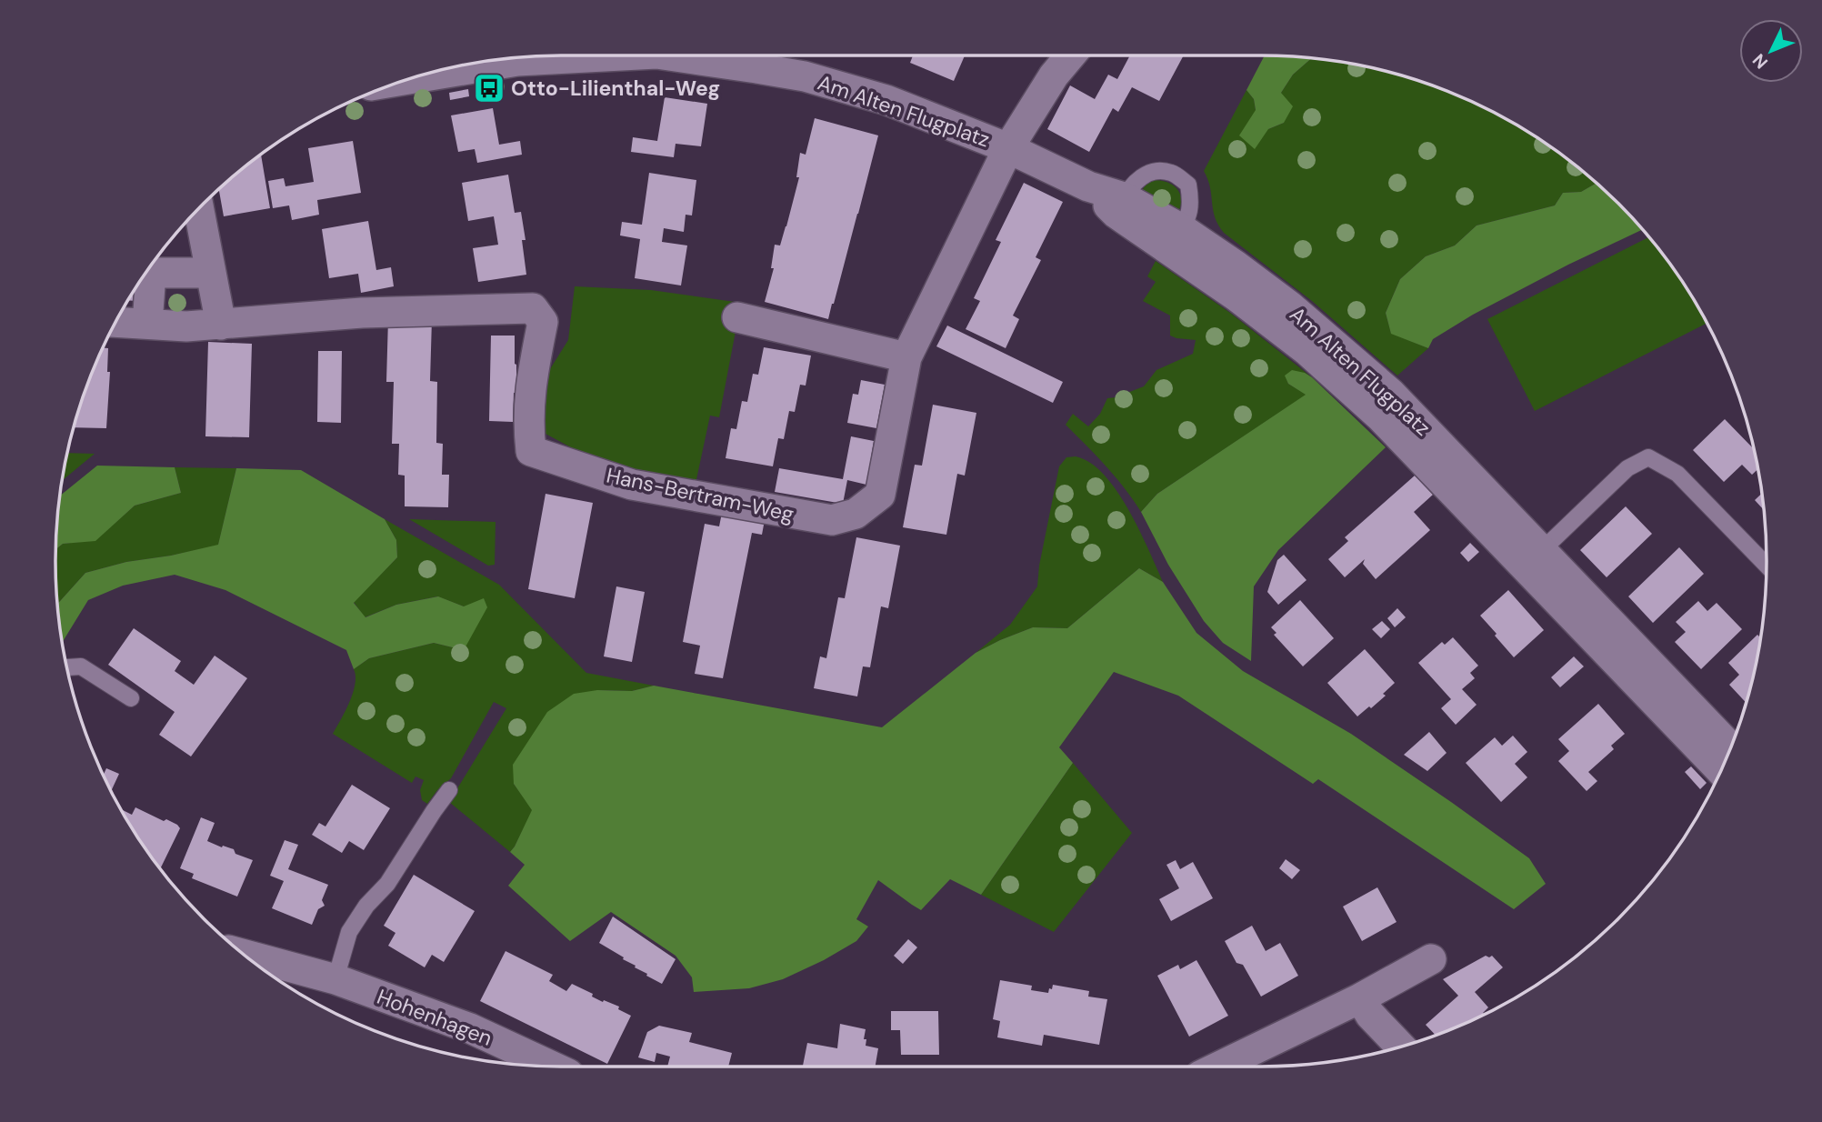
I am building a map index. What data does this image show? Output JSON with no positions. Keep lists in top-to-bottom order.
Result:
{
  "streets": {
    "street": ["Am Alten Flugplatz", "Hans-Bertram-Weg", "Hohenhagen"]
  },
  "crossings": [
    ["Am Alten Flugplatz", "Hans-Bertram-Weg"]
  ],
  "places": {
    "bus stop": ["Otto-Lilienthal-Weg"]
  },
  "north": "bottom left"
}
